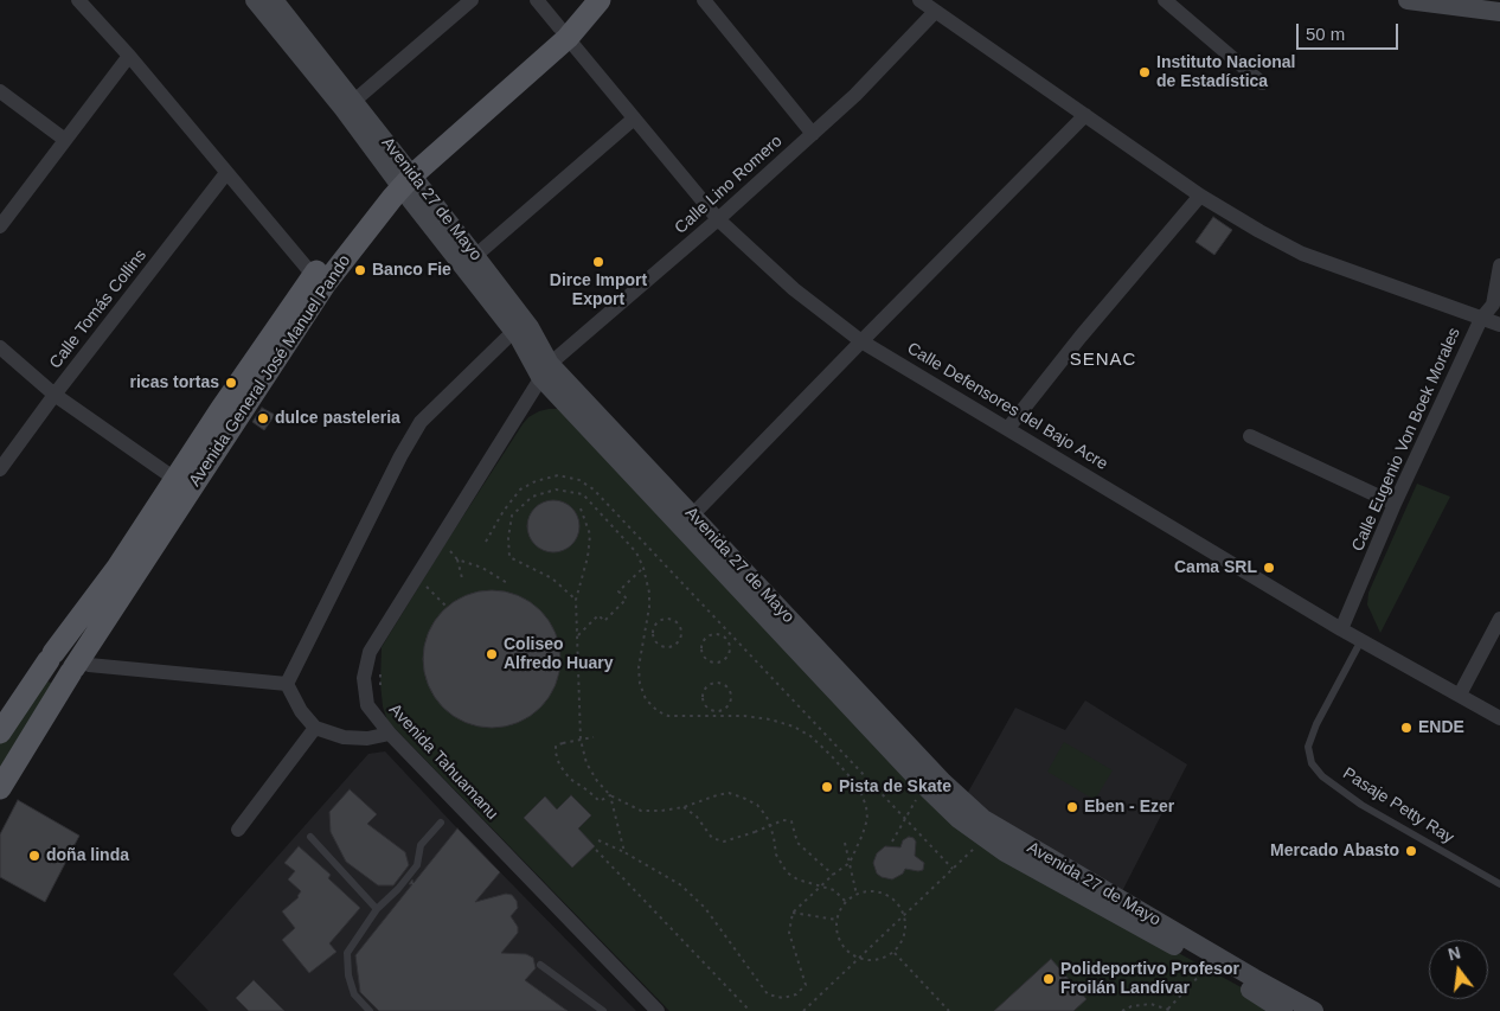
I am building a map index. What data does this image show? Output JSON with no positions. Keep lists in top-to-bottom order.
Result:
{
  "streets": {
    "main road": ["Avenida 27 de Mayo", "Avenida General José Manuel Pando"],
    "street": [
      "Calle Lino Romero",
      "Calle Tomás Collins",
      "Calle Defensores del Bajo Acre",
      "Calle Eugenio Von Boek Morales",
      "Avenida Tahuamanu"
    ],
    "lane": ["Pasaje Petty Ray"]
  },
  "crossings": [
    ["Calle Lino Romero", "Avenida 27 de Mayo"],
    ["Calle Lino Romero", "Calle Defensores del Bajo Acre"],
    ["Calle Lino Romero", "Avenida Tahuamanu"],
    ["Avenida 27 de Mayo", "Avenida General José Manuel Pando"],
    ["Avenida 27 de Mayo", "Avenida Tahuamanu"],
    ["Avenida General José Manuel Pando", "Calle Defensores del Bajo Acre"],
    ["Calle Defensores del Bajo Acre", "Calle Eugenio Von Boek Morales"],
    ["Calle Defensores del Bajo Acre", "Pasaje Petty Ray"]
  ],
  "districts": ["SENAC"],
  "places": [
    "Instituto Nacional de Estadística",
    "Dirce Import Export",
    "Banco Fie",
    "ricas tortas",
    "dulce pasteleria",
    "Cama SRL",
    "Coliseo Alfredo Huary",
    "ENDE",
    "Pista de Skate",
    "Eben - Ezer",
    "Mercado Abasto",
    "doña linda",
    "Polideportivo Profesor Froilán Landívar"
  ],
  "scale_bar": "50 m",
  "north": "top"
}
